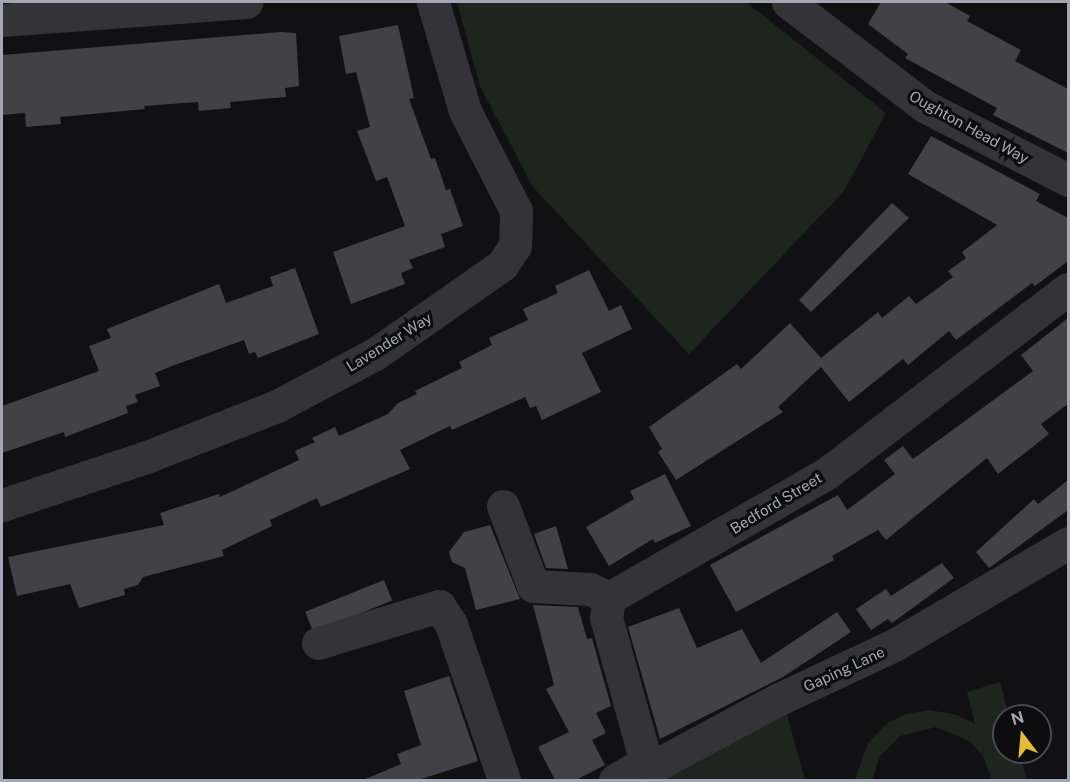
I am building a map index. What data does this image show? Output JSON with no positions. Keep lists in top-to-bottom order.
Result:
{
  "streets": {
    "street": [
      "Oughton Head Way",
      "Lavender Way",
      "Bedford Street",
      "Gaping Lane"
    ]
  },
  "north": "top"
}
